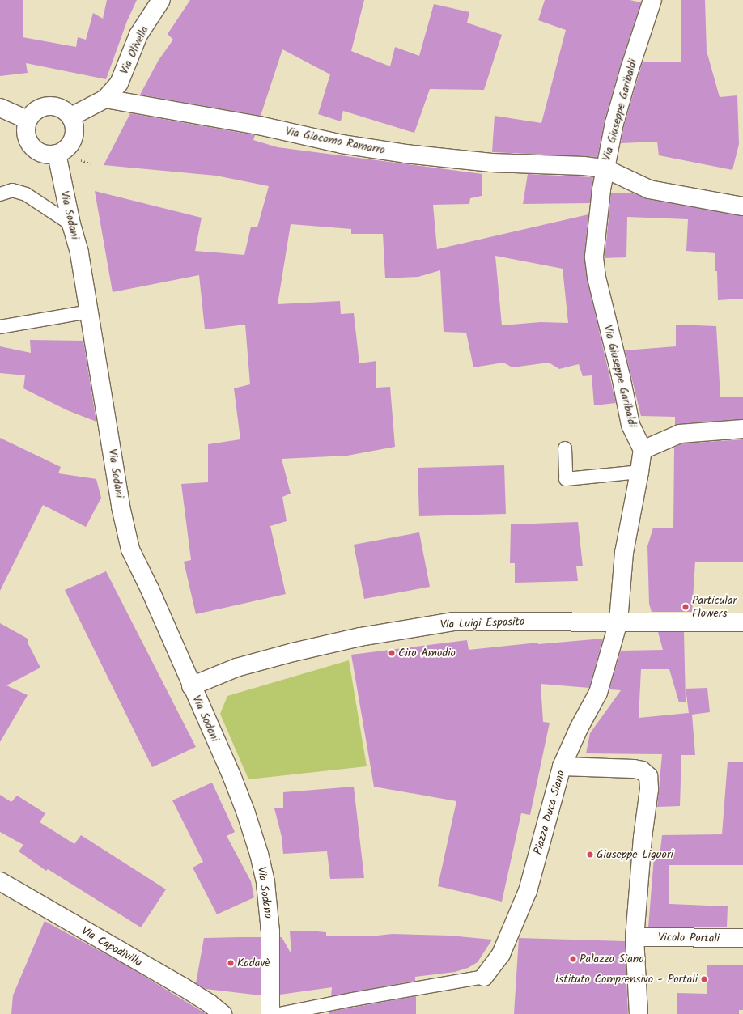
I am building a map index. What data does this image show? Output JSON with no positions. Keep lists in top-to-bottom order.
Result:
{
  "streets": {
    "street": [
      "Via Olivella",
      "Via Giuseppe Garibaldi",
      "Via Giacomo Ramarro",
      "Via Sodani",
      "Via Luigi Esposito",
      "Piazza Duca Siano",
      "Via Sodano",
      "Vicolo Portali",
      "Via Capodivilla"
    ]
  },
  "crossings": [
    ["Via Olivella", "Via Giacomo Ramarro"],
    ["Via Giuseppe Garibaldi", "Via Giacomo Ramarro"],
    ["Via Sodani", "Via Luigi Esposito"],
    ["Via Sodani", "Via Sodano"],
    ["Piazza Duca Siano", "Vicolo Portali"]
  ],
  "places": [
    "Particular Flowers",
    "Ciro Amodio",
    "Giuseppe Liguori",
    "Palazzo Siano",
    "Kadavè",
    "Istituto Comprensivo - Portali"
  ]
}
